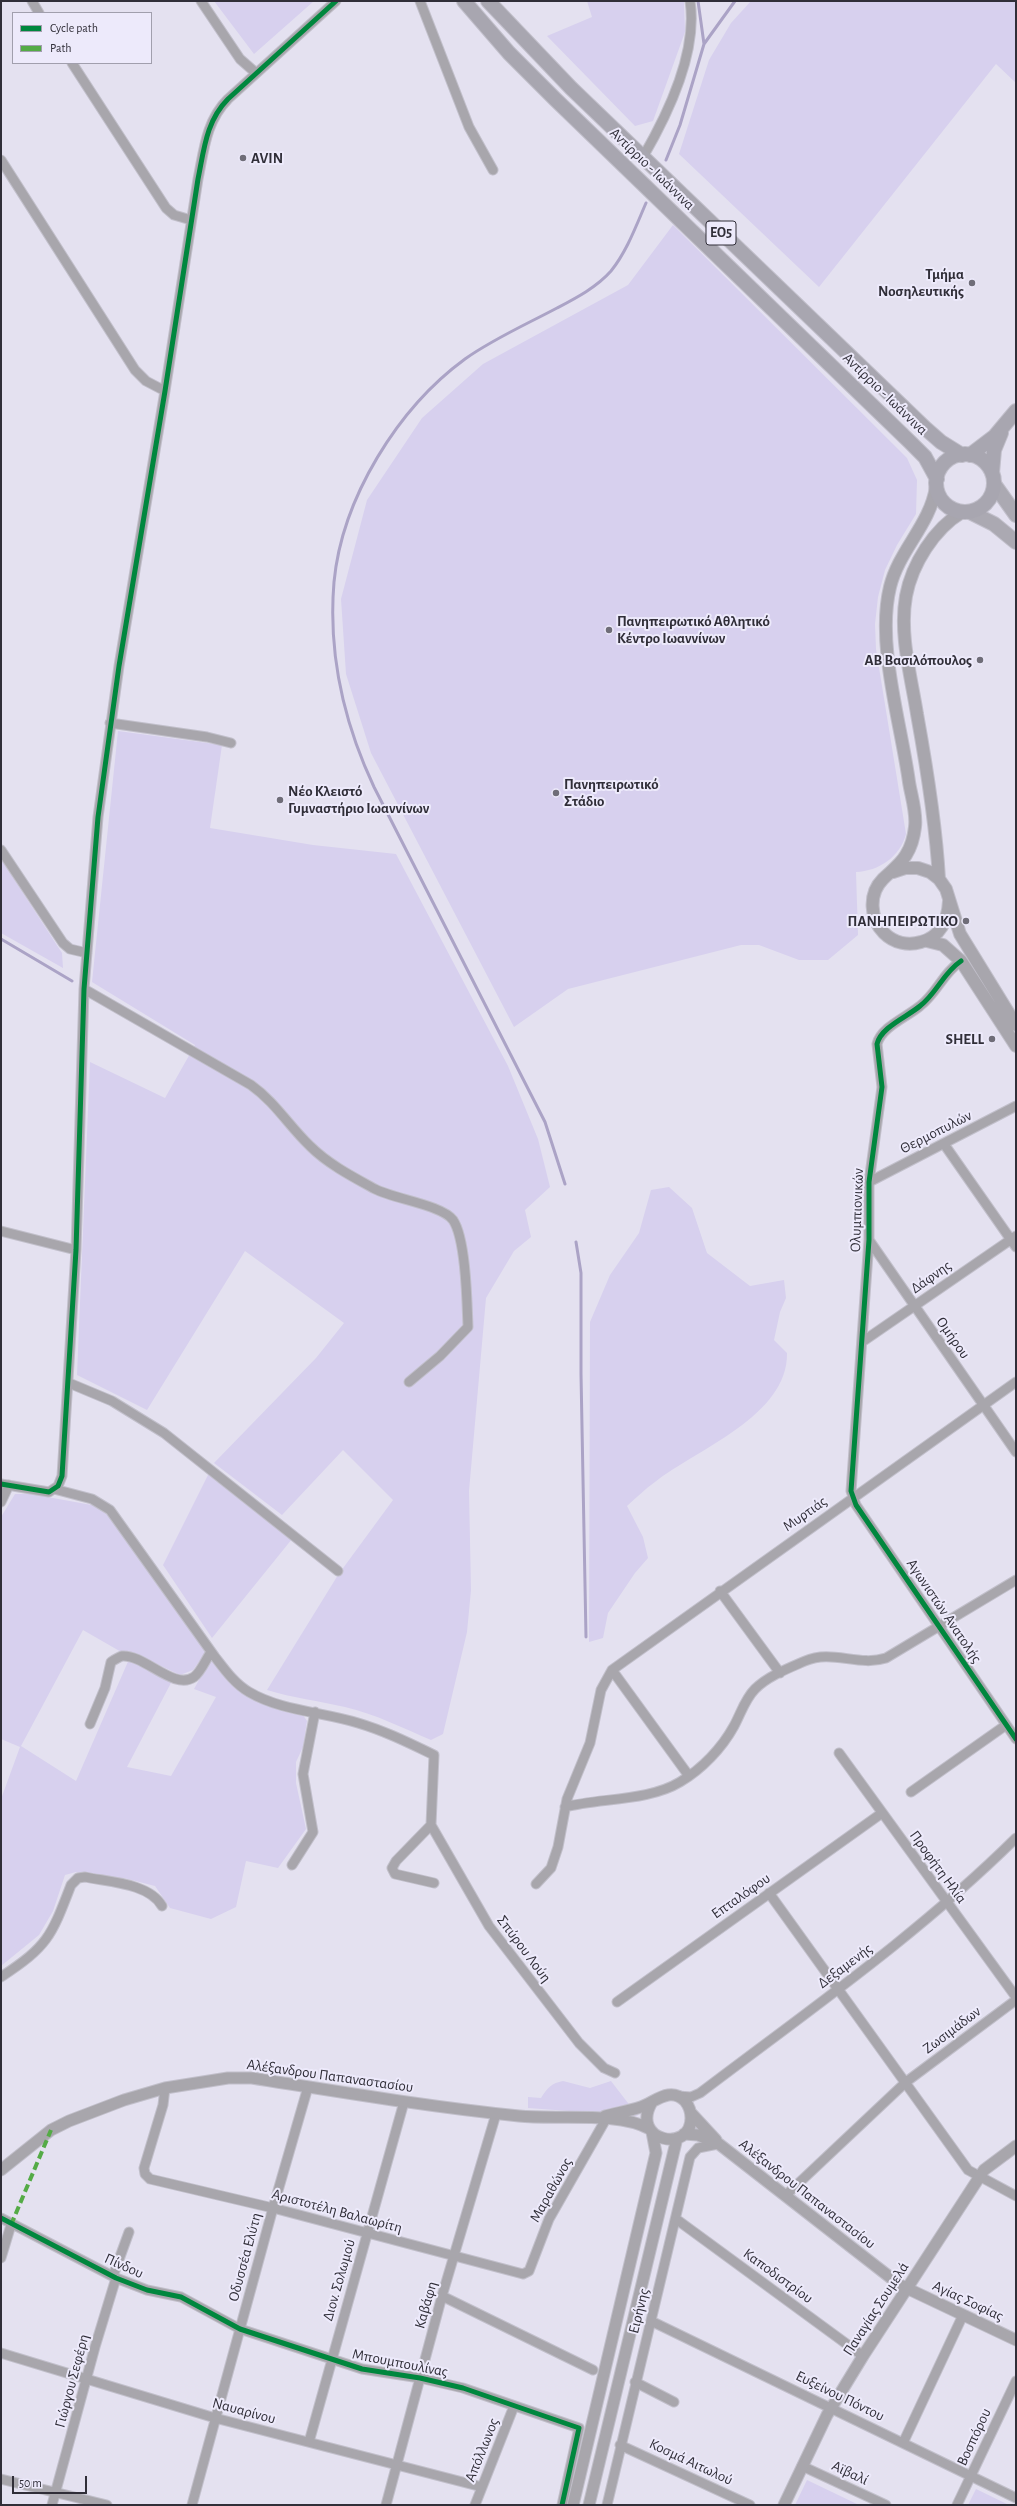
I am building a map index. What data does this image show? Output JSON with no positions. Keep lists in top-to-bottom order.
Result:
{
  "streets": {
    "highway": ["Αντίρριο - Ιωάννινα", "ΕΟ5"],
    "street": [
      "Θερμοπυλών",
      "Ολυμπιονικών",
      "Δάφνης",
      "Ομήρου",
      "Μυρτιάς",
      "Αγωνιστών Ανατολής",
      "Προφήτη Ηλία",
      "Επταλόφου",
      "Σπύρου Λούη",
      "Δεξαμενής",
      "Ζωσιμάδων",
      "Αλέξανδρου Παπαναστασίου",
      "Μαραθώνος",
      "Αριστοτέλη Βαλαωρίτη",
      "Οδυσσέα Ελύτη",
      "Πίνδου",
      "Καποδιστρίου",
      "Διον. Σολωμού",
      "Αγίας Σοφίας",
      "Καβάφη",
      "Παναγίας Σουμελά",
      "Ειρήνης",
      "Μπουμπουλίνας",
      "Γιώργου Σεφέρη",
      "Ευξείνου Πόντου",
      "Ναυαρίνου",
      "Βοσπόρου",
      "Απόλλωνος",
      "Κοσμά Αιτωλού",
      "Αϊβαλί"
    ]
  },
  "crossings": [
    ["Αντίρριο - Ιωάννινα", "ΕΟ5"],
    ["Θερμοπυλών", "Ολυμπιονικών"],
    ["Ολυμπιονικών", "Δάφνης"],
    ["Ολυμπιονικών", "Ομήρου"],
    ["Ολυμπιονικών", "Μυρτιάς"],
    ["Ολυμπιονικών", "Αγωνιστών Ανατολής"],
    ["Δάφνης", "Ομήρου"],
    ["Ομήρου", "Μυρτιάς"],
    ["Μυρτιάς", "Αγωνιστών Ανατολής"],
    ["Προφήτη Ηλία", "Επταλόφου"],
    ["Προφήτη Ηλία", "Δεξαμενής"],
    ["Προφήτη Ηλία", "Ζωσιμάδων"],
    ["Δεξαμενής", "Αλέξανδρου Παπαναστασίου"],
    ["Ζωσιμάδων", "Αλέξανδρου Παπαναστασίου"],
    ["Αλέξανδρου Παπαναστασίου", "Μαραθώνος"],
    ["Αλέξανδρου Παπαναστασίου", "Αριστοτέλη Βαλαωρίτη"],
    ["Αλέξανδρου Παπαναστασίου", "Οδυσσέα Ελύτη"],
    ["Αλέξανδρου Παπαναστασίου", "Διον. Σολωμού"],
    ["Αλέξανδρου Παπαναστασίου", "Αγίας Σοφίας"],
    ["Αλέξανδρου Παπαναστασίου", "Καβάφη"],
    ["Αλέξανδρου Παπαναστασίου", "Παναγίας Σουμελά"],
    ["Αλέξανδρου Παπαναστασίου", "Ειρήνης"],
    ["Μαραθώνος", "Αριστοτέλη Βαλαωρίτη"],
    ["Αριστοτέλη Βαλαωρίτη", "Οδυσσέα Ελύτη"],
    ["Αριστοτέλη Βαλαωρίτη", "Διον. Σολωμού"],
    ["Αριστοτέλη Βαλαωρίτη", "Καβάφη"],
    ["Οδυσσέα Ελύτη", "Πίνδου"],
    ["Οδυσσέα Ελύτη", "Μπουμπουλίνας"],
    ["Οδυσσέα Ελύτη", "Ναυαρίνου"],
    ["Πίνδου", "Μπουμπουλίνας"],
    ["Πίνδου", "Γιώργου Σεφέρη"],
    ["Καποδιστρίου", "Παναγίας Σουμελά"],
    ["Καποδιστρίου", "Ειρήνης"],
    ["Διον. Σολωμού", "Μπουμπουλίνας"],
    ["Διον. Σολωμού", "Ναυαρίνου"],
    ["Αγίας Σοφίας", "Παναγίας Σουμελά"],
    ["Καβάφη", "Μπουμπουλίνας"],
    ["Καβάφη", "Ναυαρίνου"],
    ["Παναγίας Σουμελά", "Ευξείνου Πόντου"],
    ["Παναγίας Σουμελά", "Αϊβαλί"],
    ["Ειρήνης", "Ευξείνου Πόντου"],
    ["Ειρήνης", "Κοσμά Αιτωλού"],
    ["Μπουμπουλίνας", "Απόλλωνος"],
    ["Γιώργου Σεφέρη", "Ναυαρίνου"],
    ["Ευξείνου Πόντου", "Βοσπόρου"],
    ["Ναυαρίνου", "Απόλλωνος"]
  ],
  "places": [
    "AVIN",
    "Τμήμα Νοσηλευτικής",
    "Πανηπειρωτικό Αθλητικό Κέντρο Ιωαννίνων",
    "ΑΒ Βασιλόπουλος",
    "Πανηπειρωτικό Στάδιο",
    "Νέο Κλειστό Γυμναστήριο Ιωαννίνων",
    "ΠΑΝΗΠΕΙΡΩΤΙΚΟ",
    "SHELL"
  ],
  "legend": ["Cycle path", "Path"],
  "scale_bar": "50 m"
}
